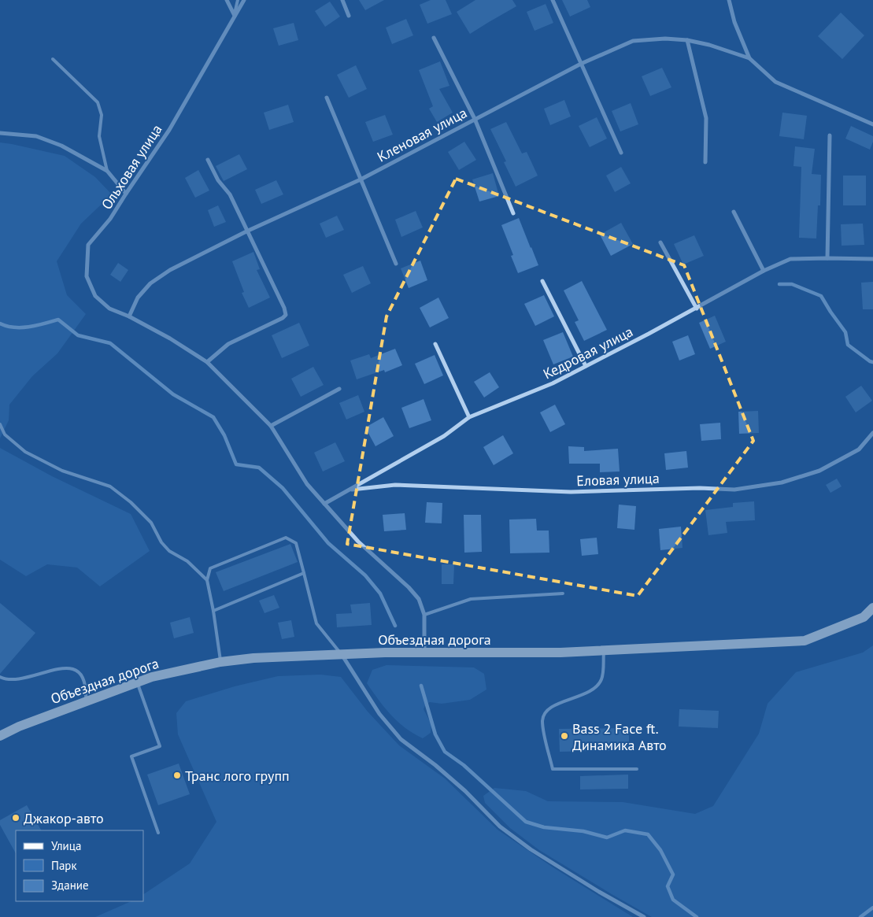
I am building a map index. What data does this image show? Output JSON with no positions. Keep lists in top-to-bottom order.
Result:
{
  "streets": {
    "main road": ["Объездная дорога"],
    "street": [
      "Кленовая улица",
      "Ольховая улица",
      "Кедровая улица",
      "Еловая улица"
    ]
  },
  "crossings": [
    ["Кленовая улица", "Ольховая улица"],
    ["Ольховая улица", "Кедровая улица"],
    ["Ольховая улица", "Объездная дорога"],
    ["Кедровая улица", "Еловая улица"]
  ],
  "places": ["Bass 2 Face ft. Динамика Авто", "Транс лого групп", "Джакор-авто"],
  "legend": ["Улица", "Парк", "Здание"]
}
